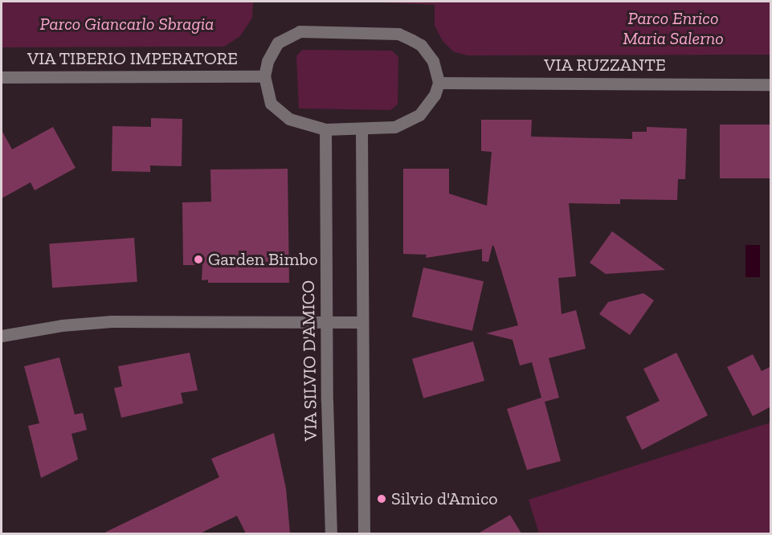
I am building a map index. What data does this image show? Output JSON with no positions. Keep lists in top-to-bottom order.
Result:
{
  "streets": {
    "street": ["VIA TIBERIO IMPERATORE", "VIA RUZZANTE", "VIA SILVIO D'AMICO"]
  },
  "crossings": [
    ["VIA TIBERIO IMPERATORE", "VIA RUZZANTE"],
    ["VIA TIBERIO IMPERATORE", "VIA SILVIO D'AMICO"],
    ["VIA RUZZANTE", "VIA SILVIO D'AMICO"]
  ],
  "parks": ["Parco Enrico Maria Salerno", "Parco Giancarlo Sbragia"],
  "places": ["Garden Bimbo", "Silvio d'Amico"]
}
